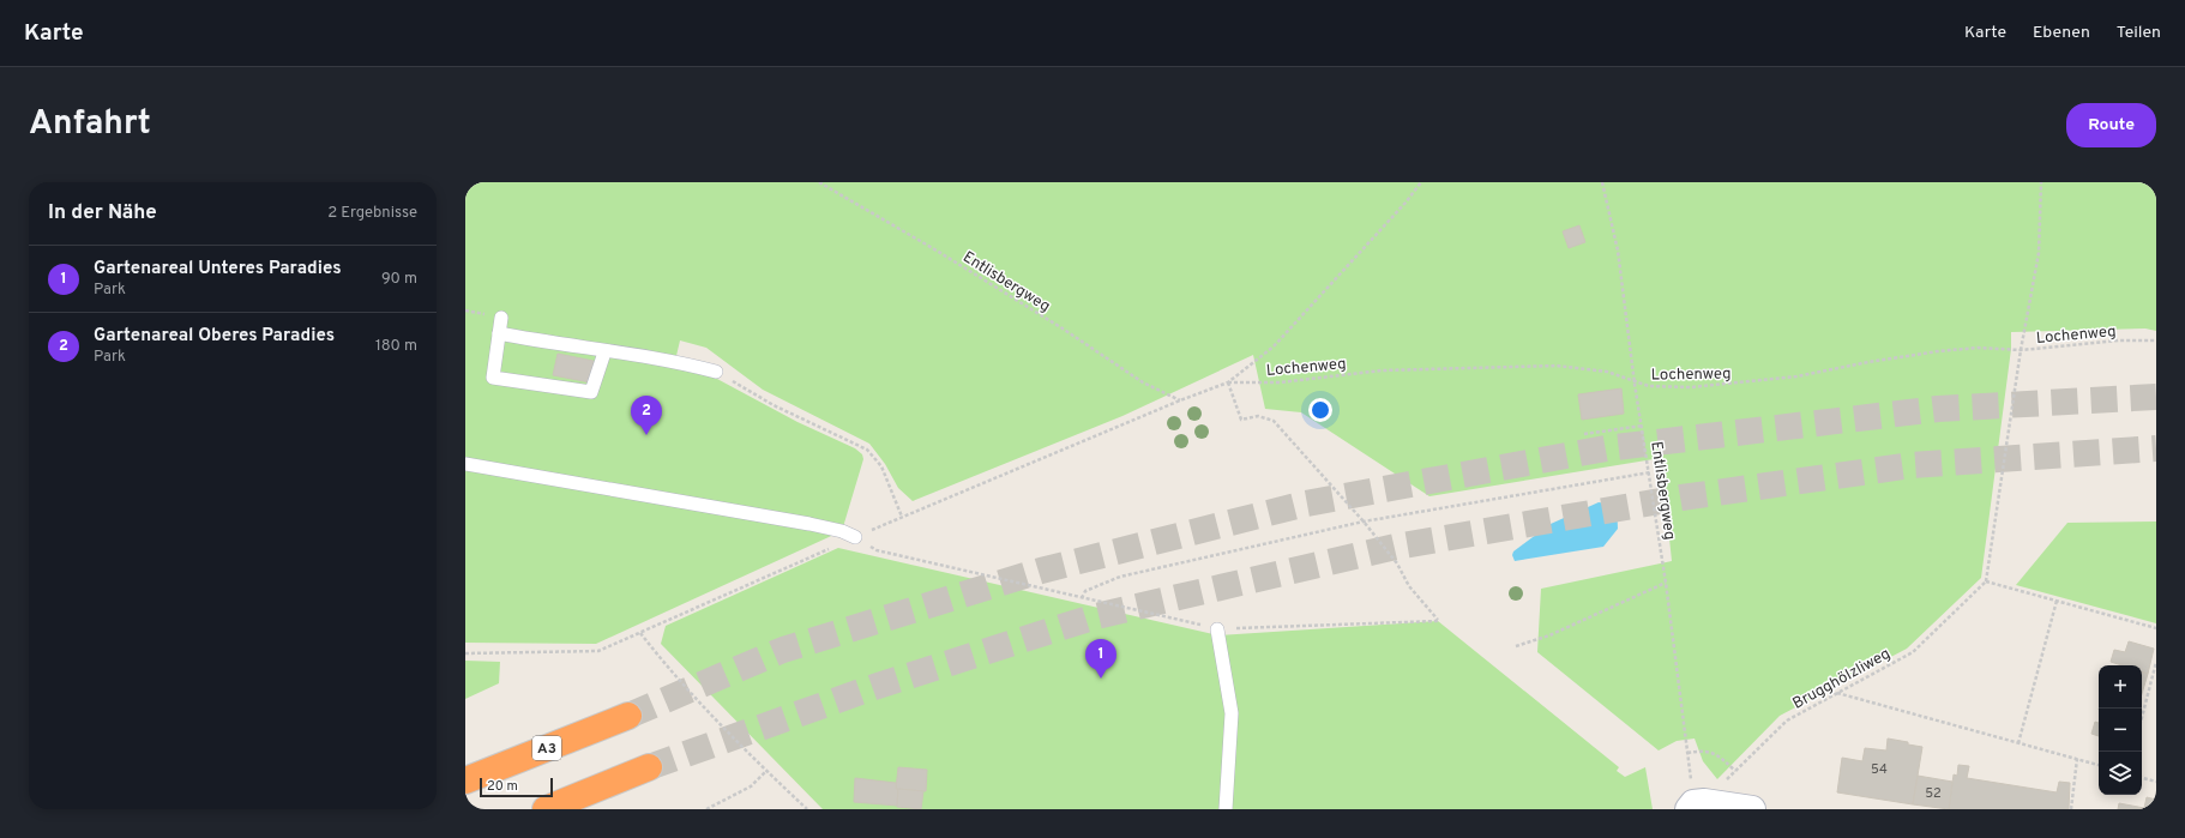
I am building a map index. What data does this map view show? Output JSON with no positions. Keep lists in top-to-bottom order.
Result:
{
  "streets": {
    "highway": ["A3"],
    "path": ["Entlisbergweg", "Lochenweg", "Brugghölzliweg"]
  },
  "crossings": [
    ["Entlisbergweg", "Lochenweg"],
    ["Entlisbergweg", "Brugghölzliweg"]
  ],
  "house_numbers": ["54", "52"],
  "scale_bar": "20 m",
  "page": {
    "header": "Karte",
    "nav": ["Karte", "Ebenen", "Teilen"],
    "title": "Anfahrt",
    "buttons": "Route",
    "heading": ["In der Nähe", "2 Ergebnisse"],
    "list": [
      {
        "mark": "1",
        "name": "Gartenareal Unteres Paradies",
        "note": "Park",
        "value": "90 m"
      },
      {
        "mark": "2",
        "name": "Gartenareal Oberes Paradies",
        "note": "Park",
        "value": "180 m"
      }
    ],
    "pins": ["2", "1"],
    "map_buttons": ["+", "−"],
    "scale": "20 m"
  }
}
